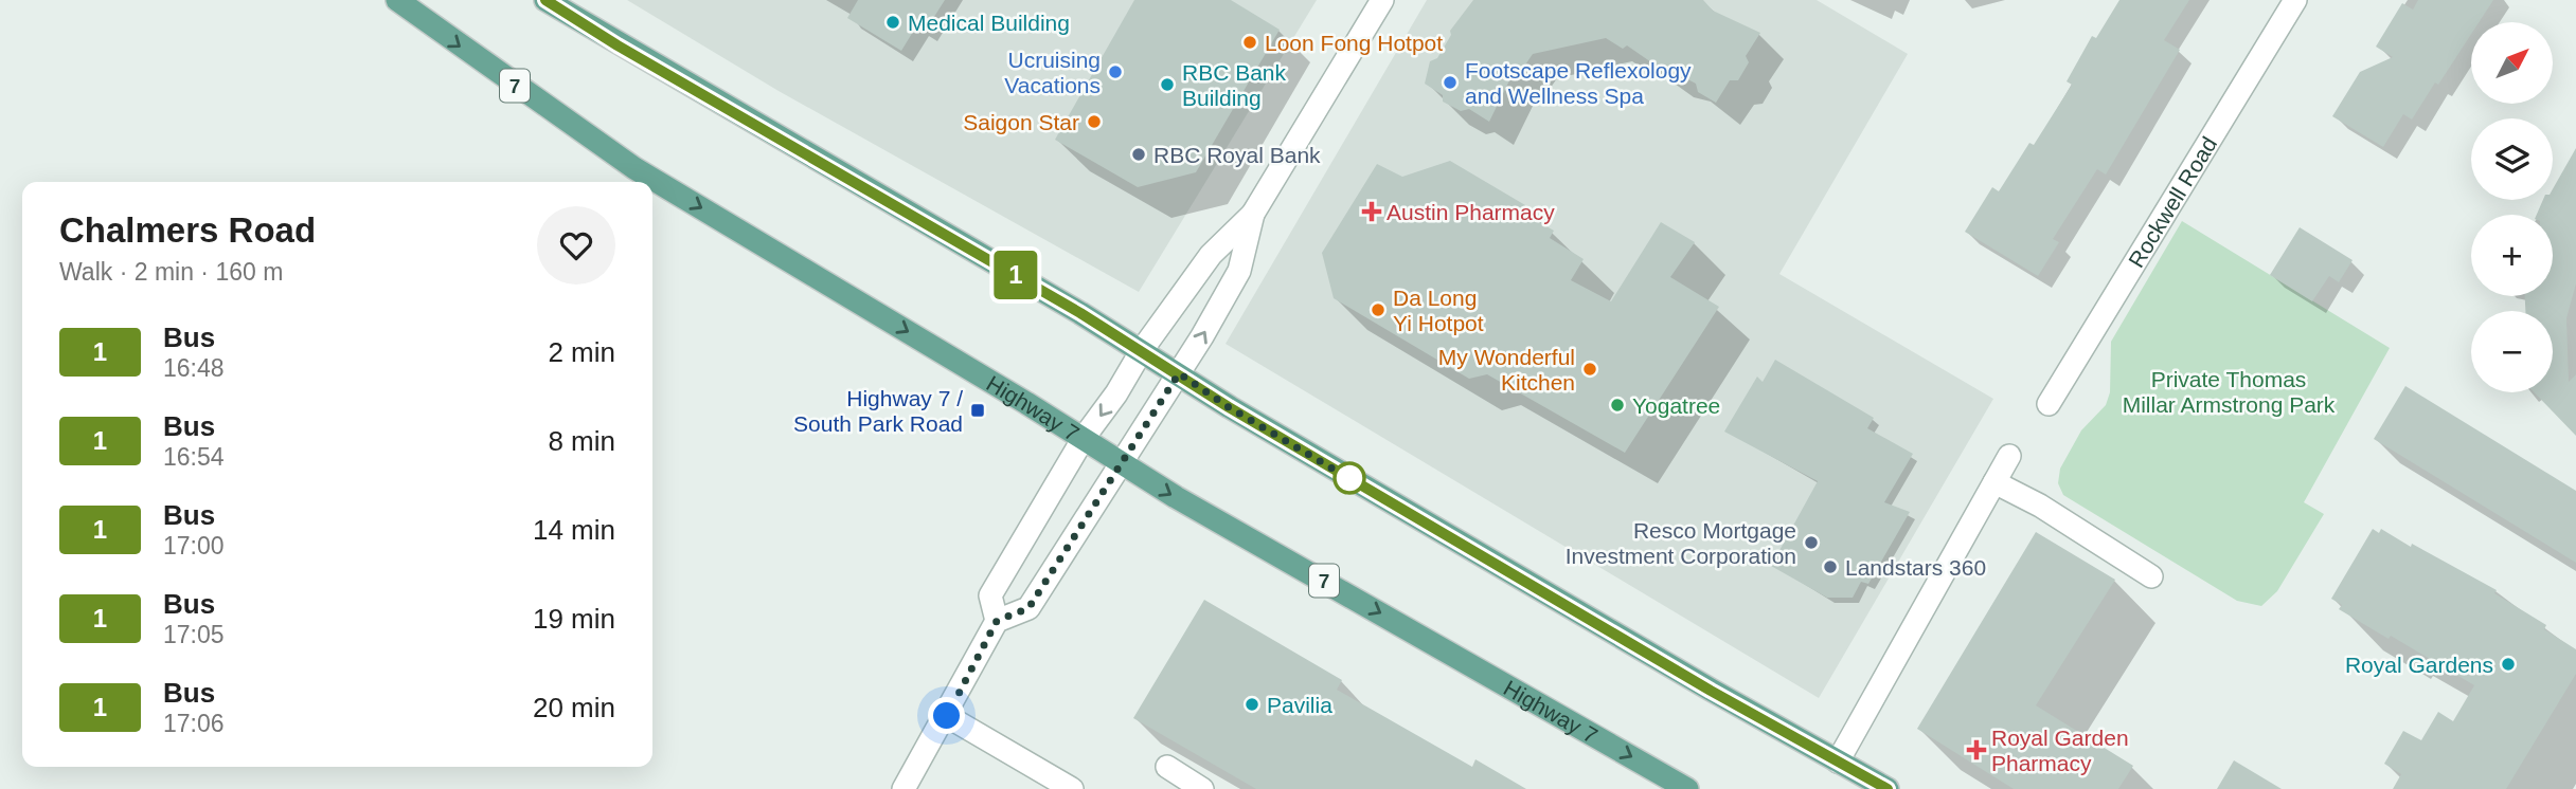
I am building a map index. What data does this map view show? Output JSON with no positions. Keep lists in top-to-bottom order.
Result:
{
  "streets": {
    "main road": ["7", "Highway 7"],
    "street": ["Rockwell Road"]
  },
  "parks": ["Private Thomas Millar Armstrong Park"],
  "places": {
    "other": [
      "Medical Building",
      "Loon Fong Hotpot",
      "Ucruising Vacations",
      "Footscape Reflexology and Wellness Spa",
      "RBC Bank Building",
      "Saigon Star",
      "RBC Royal Bank",
      "Da Long Yi Hotpot",
      "My Wonderful Kitchen",
      "Yogatree",
      "Resco Mortgage Investment Corporation",
      "Landstars 360",
      "Royal Gardens",
      "Pavilia"
    ],
    "health": ["Austin Pharmacy", "Royal Garden Pharmacy"],
    "transit": ["Highway 7 / South Park Road"]
  },
  "lines": ["bus line 1"],
  "north": "top right",
  "page": {
    "on_map": "1",
    "map_buttons": ["+", "−"],
    "heading": ["Chalmers Road", "Walk · 2 min · 160 m"],
    "list": [
      {
        "mark": "1",
        "name": "Bus",
        "note": "16:48",
        "value": "2 min"
      },
      {
        "mark": "1",
        "name": "Bus",
        "note": "16:54",
        "value": "8 min"
      },
      {
        "mark": "1",
        "name": "Bus",
        "note": "17:00",
        "value": "14 min"
      },
      {
        "mark": "1",
        "name": "Bus",
        "note": "17:05",
        "value": "19 min"
      },
      {
        "mark": "1",
        "name": "Bus",
        "note": "17:06",
        "value": "20 min"
      }
    ]
  }
}
